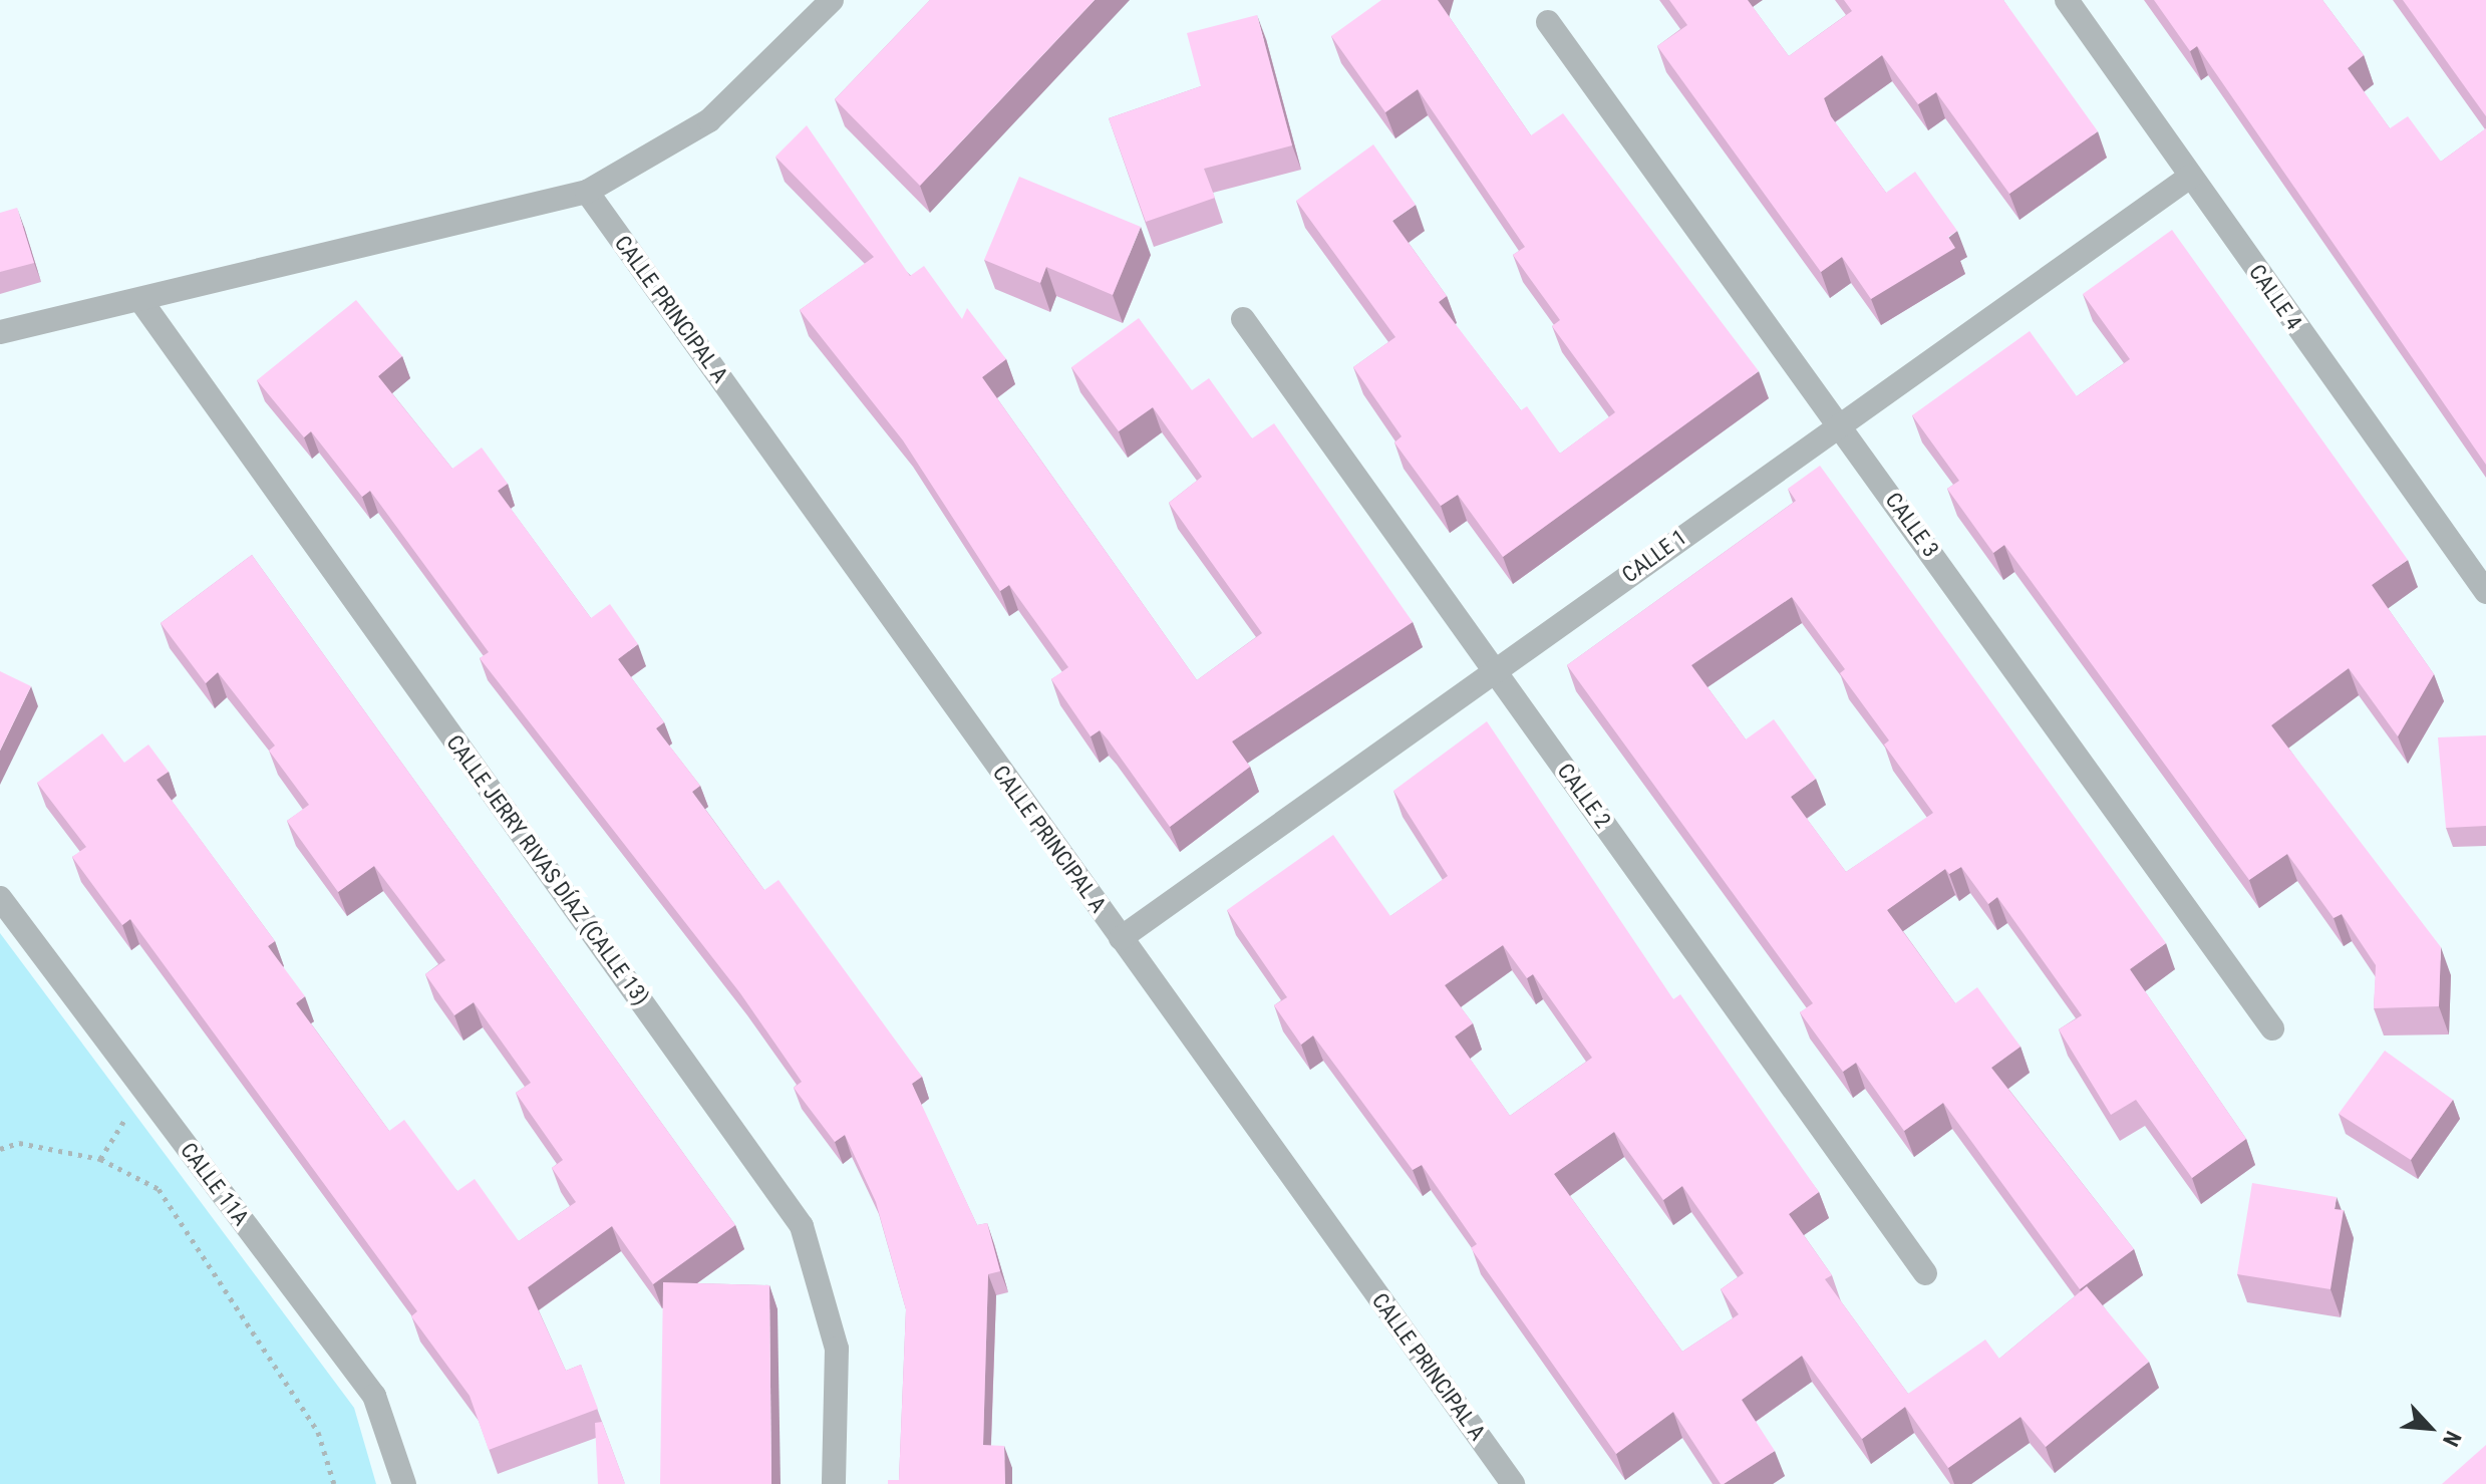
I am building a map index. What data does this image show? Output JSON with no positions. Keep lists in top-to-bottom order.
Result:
{
  "streets": {
    "street": [
      "CALLE 4",
      "CALLE PRINCIPAL A",
      "CALLE 3",
      "CALLE 1",
      "CALLE 2",
      "CALLE JERRY RIVAS DÍAZ (CALLE 13)",
      "CALLE 11A"
    ]
  },
  "crossings": [
    ["CALLE 4", "CALLE 1"],
    ["CALLE PRINCIPAL A", "CALLE 1"],
    ["CALLE 3", "CALLE 1"],
    ["CALLE 1", "CALLE 2"]
  ],
  "north": "bottom right"
}
